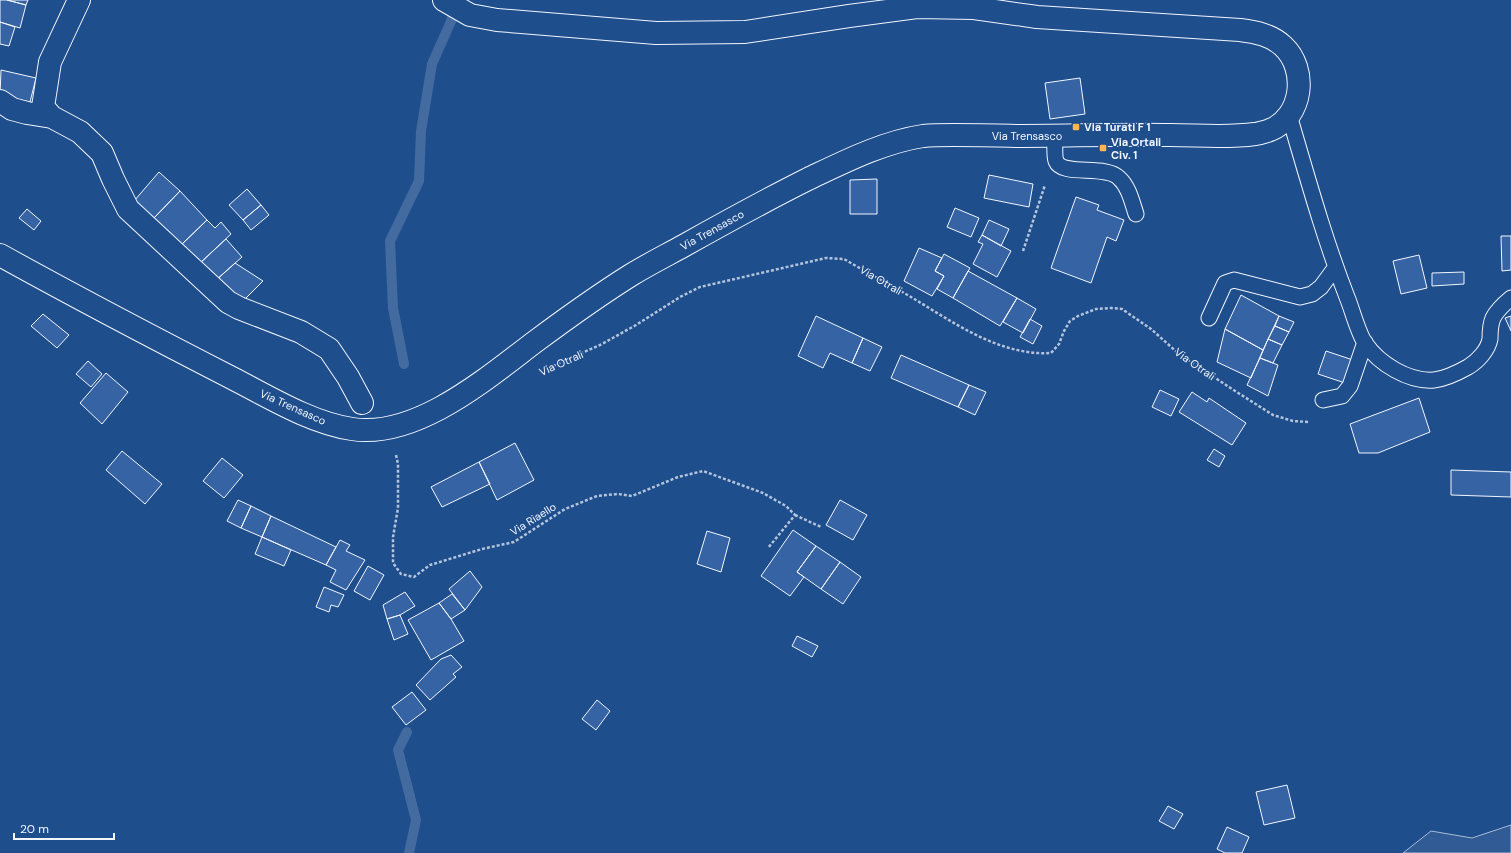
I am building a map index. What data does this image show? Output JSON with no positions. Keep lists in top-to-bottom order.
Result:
{
  "streets": {
    "main road": ["Via Trensasco"],
    "path": ["Via Otrali", "Via Riaello"]
  },
  "crossings": [
    ["Via Trensasco", "Via Riaello"]
  ],
  "places": {
    "transit": ["Via Turati F 1", "Via Ortali Civ. 1"]
  },
  "scale_bar": "20 m"
}
